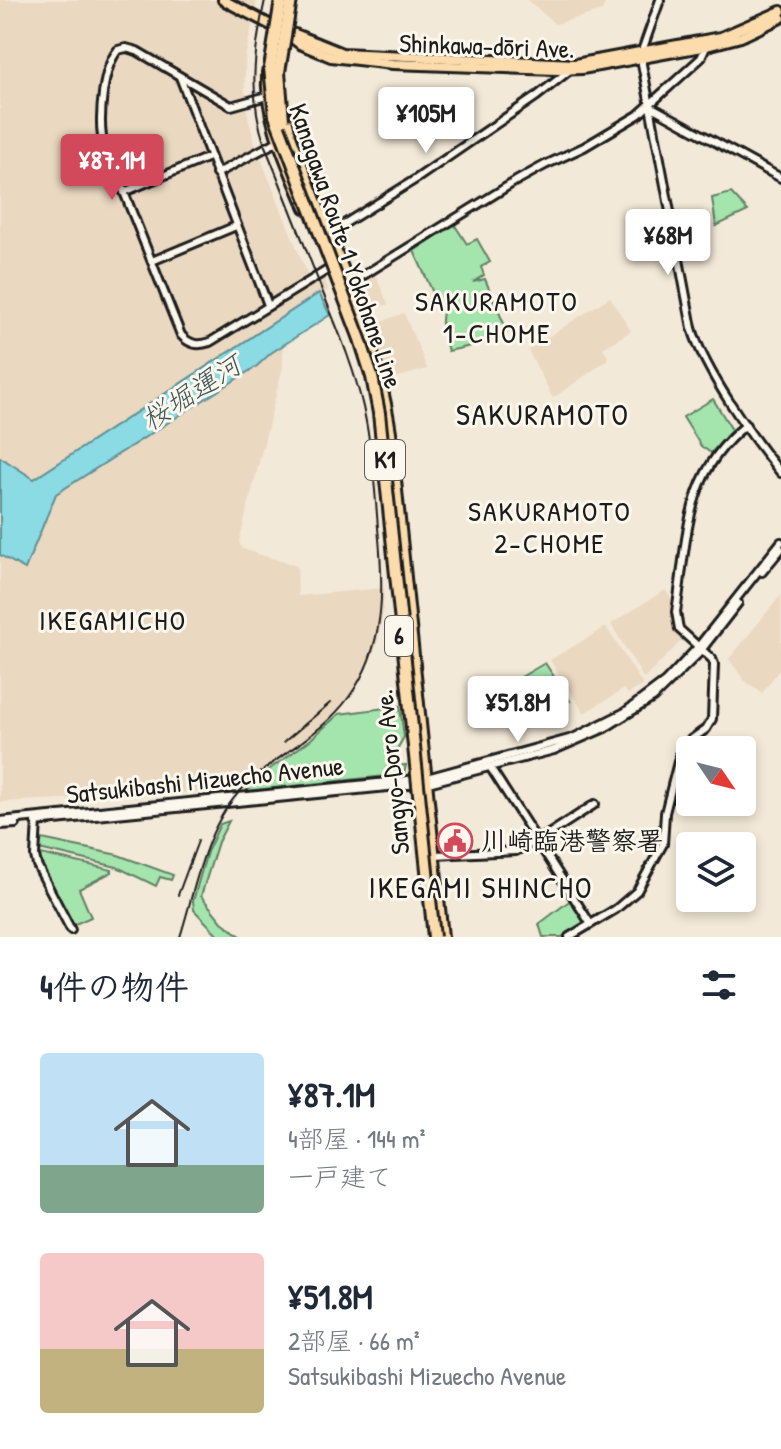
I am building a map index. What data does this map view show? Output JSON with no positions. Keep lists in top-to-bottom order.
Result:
{
  "streets": {
    "highway": ["Kanagawa Route 1 Yokohane Line", "K1"],
    "main road": ["Shinkawa-dōri Ave.", "6", "Sangyo-Doro Ave."],
    "street": ["Satsukibashi Mizuecho Avenue"]
  },
  "crossings": [
    ["Shinkawa-dōri Ave.", "Sangyo-Doro Ave."],
    ["Kanagawa Route 1 Yokohane Line", "Sangyo-Doro Ave."],
    ["Sangyo-Doro Ave.", "Satsukibashi Mizuecho Avenue"]
  ],
  "districts": [
    "SAKURAMOTO 1-CHOME",
    "SAKURAMOTO",
    "SAKURAMOTO 2-CHOME",
    "IKEGAMICHO",
    "IKEGAMI SHINCHO"
  ],
  "water": ["桜堀運河"],
  "places": {
    "public building": ["川崎臨港警察署"]
  },
  "north": "bottom right",
  "page": {
    "price": [
      "¥105M",
      "¥87.1M",
      "¥68M",
      "¥51.8M"
    ],
    "heading": "4件の物件",
    "list": [
      {
        "name": "¥87.1M",
        "note": "4部屋 · 144 m² · 一戸建て"
      },
      {
        "name": "¥51.8M",
        "note": "2部屋 · 66 m² · Satsukibashi Mizuecho Avenue"
      }
    ]
  }
}
